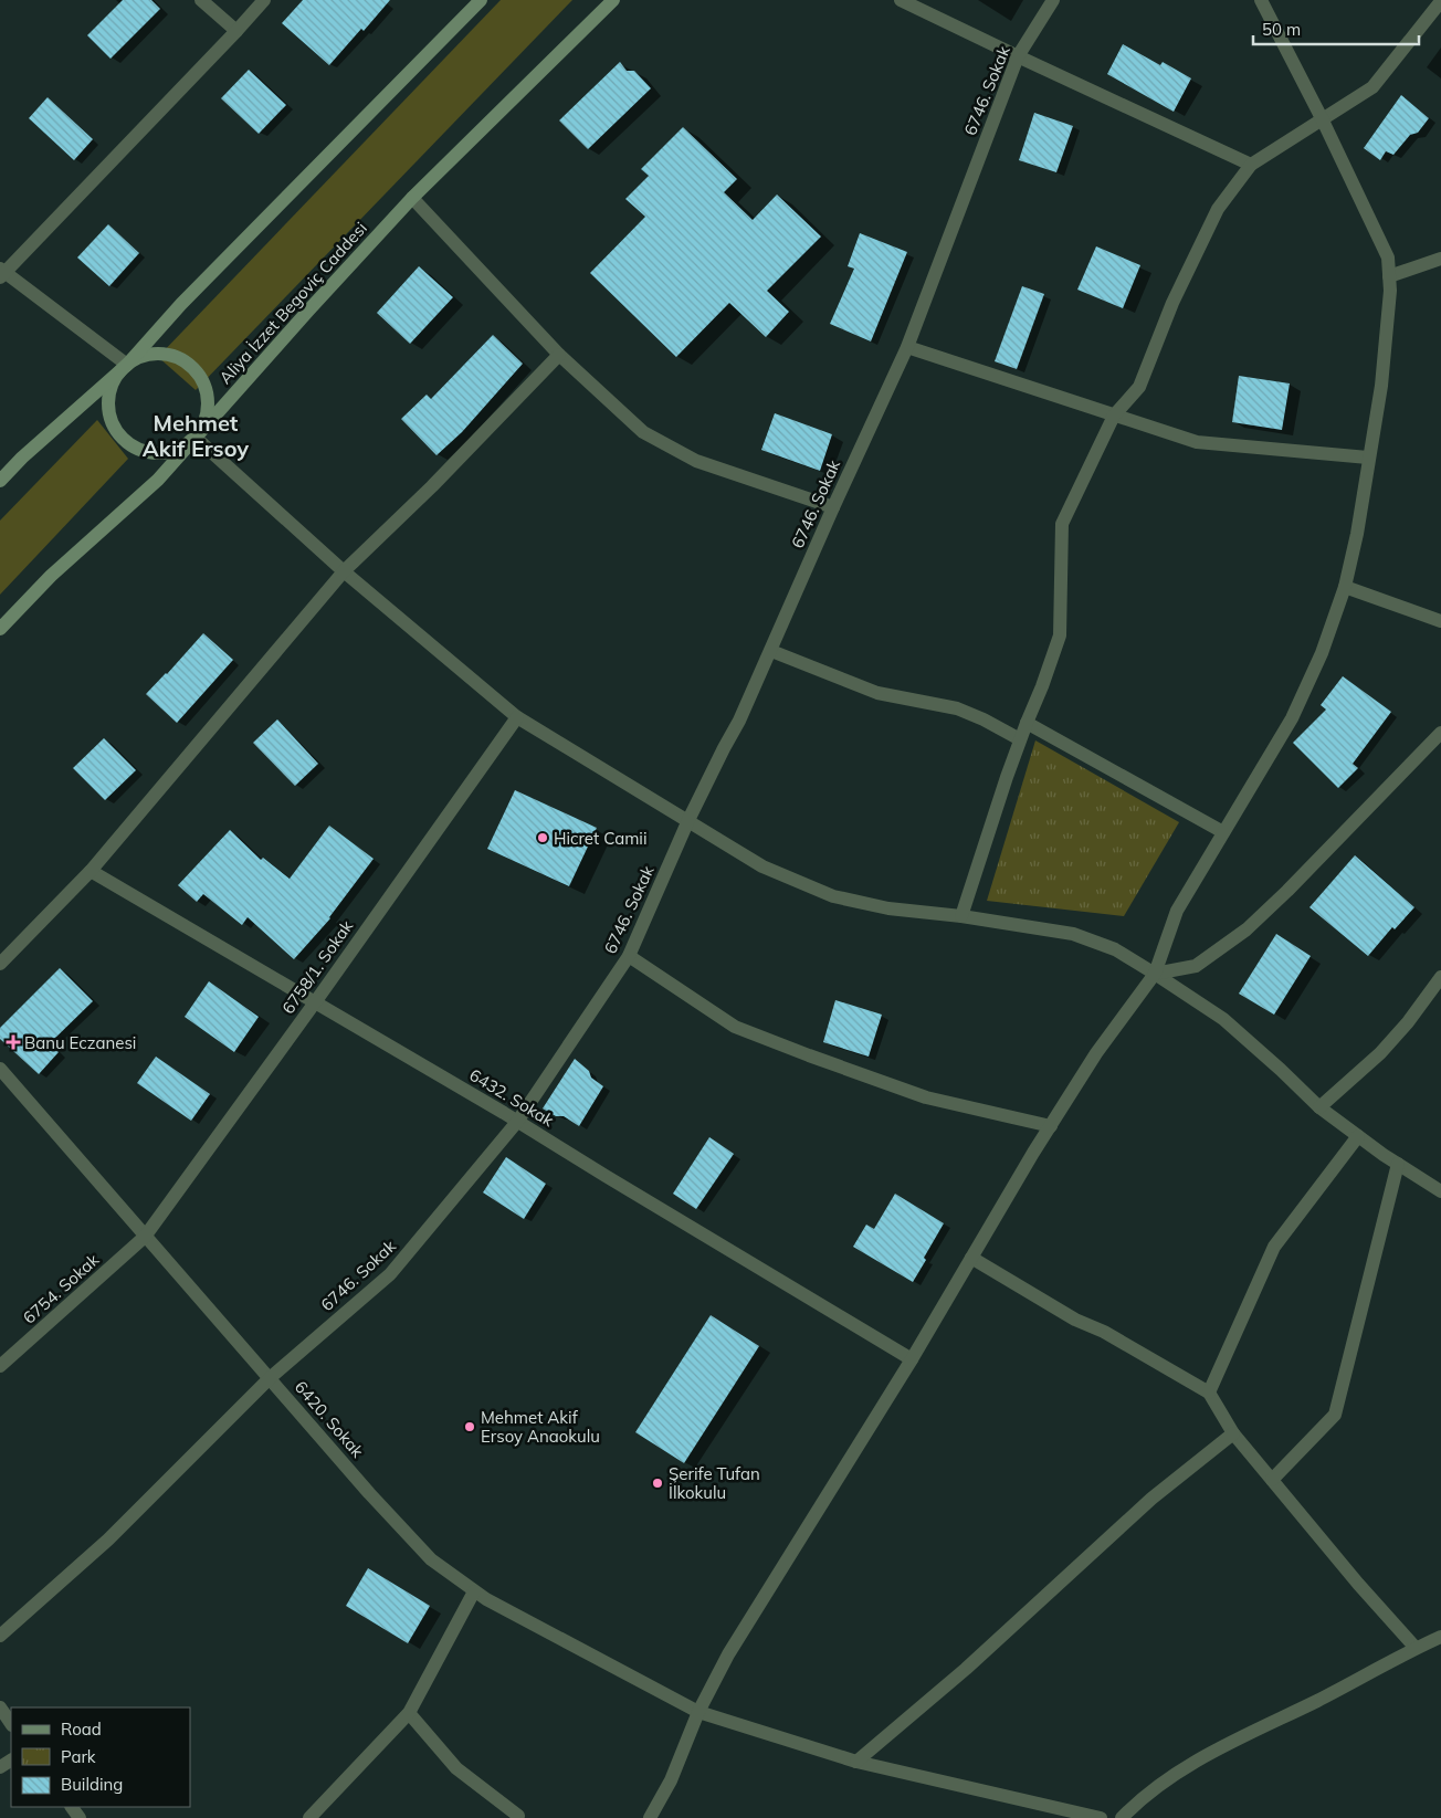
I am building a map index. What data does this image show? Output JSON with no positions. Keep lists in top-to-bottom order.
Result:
{
  "streets": {
    "main road": ["Aliya İzzet Begoviç Caddesi"],
    "street": [
      "6746. Sokak",
      "6758/1. Sokak",
      "6432. Sokak",
      "6754. Sokak",
      "6420. Sokak"
    ]
  },
  "crossings": [
    ["6746. Sokak", "6432. Sokak"],
    ["6746. Sokak", "6420. Sokak"],
    ["6758/1. Sokak", "6432. Sokak"],
    ["6758/1. Sokak", "6754. Sokak"],
    ["6758/1. Sokak", "6420. Sokak"],
    ["6754. Sokak", "6420. Sokak"]
  ],
  "districts": ["Mehmet Akif Ersoy"],
  "places": {
    "other": ["Hicret Camii", "Mehmet Akif Ersoy Anaokulu", "Şerife Tufan İlkokulu"],
    "health": ["Banu Eczanesi"]
  },
  "legend": ["Road", "Park", "Building"],
  "scale_bar": "50 m"
}
